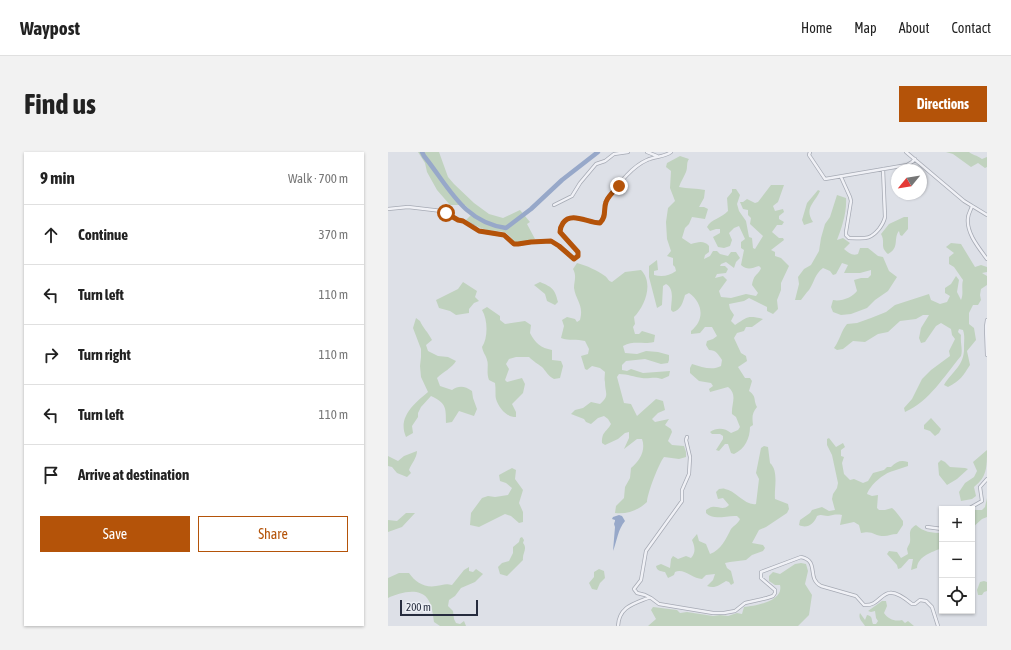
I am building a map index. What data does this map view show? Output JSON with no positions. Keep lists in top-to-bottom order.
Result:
{
  "scale_bar": "200 m",
  "north": "bottom left",
  "page": {
    "header": "Waypost",
    "nav": [
      "Home",
      "Map",
      "About",
      "Contact"
    ],
    "buttons": [
      "Directions",
      ["Save", "Share"]
    ],
    "title": "Find us",
    "heading": ["9 min", "Walk · 700 m"],
    "list": [
      ["Continue", "370 m"],
      ["Turn left", "110 m"],
      ["Turn right", "110 m"],
      ["Turn left", "110 m"],
      "Arrive at destination"
    ],
    "map_buttons": ["+", "−"],
    "scale": "200 m"
  }
}
